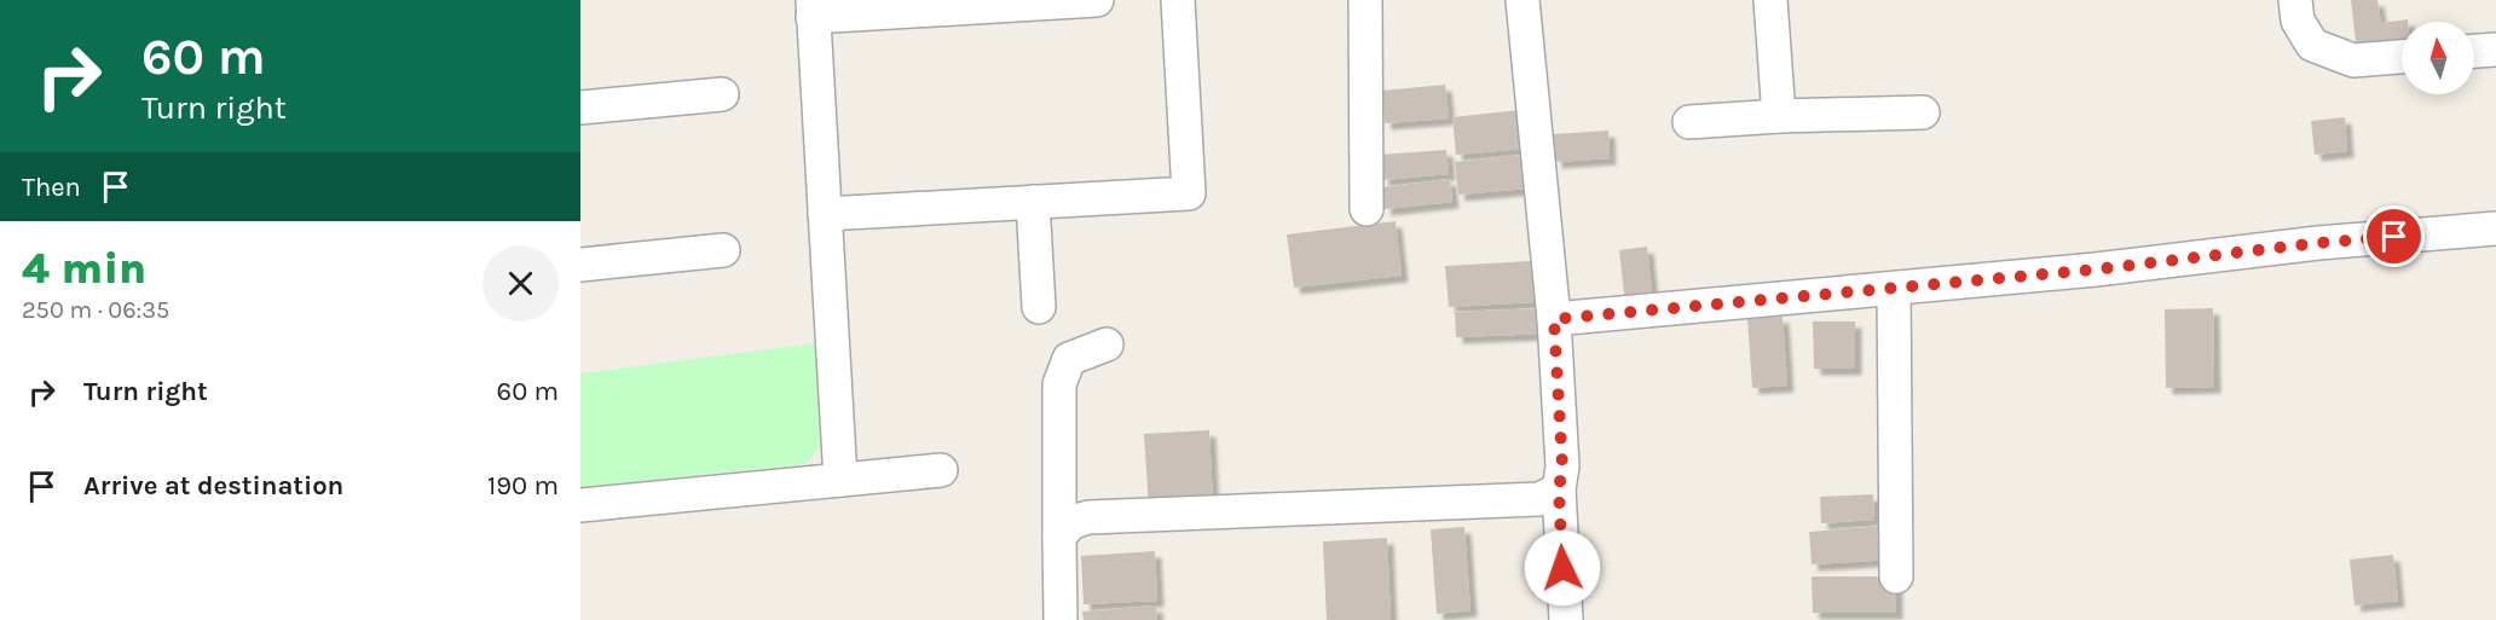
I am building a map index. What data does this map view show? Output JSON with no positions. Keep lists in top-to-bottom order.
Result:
{
  "north": "top",
  "page": {
    "turn": ["60 m", "Turn right"],
    "then": "Then",
    "heading": ["4 min", "250 m · 06:35"],
    "list": [
      {
        "name": "Turn right",
        "value": "60 m"
      },
      {
        "name": "Arrive at destination",
        "value": "190 m"
      }
    ]
  }
}
